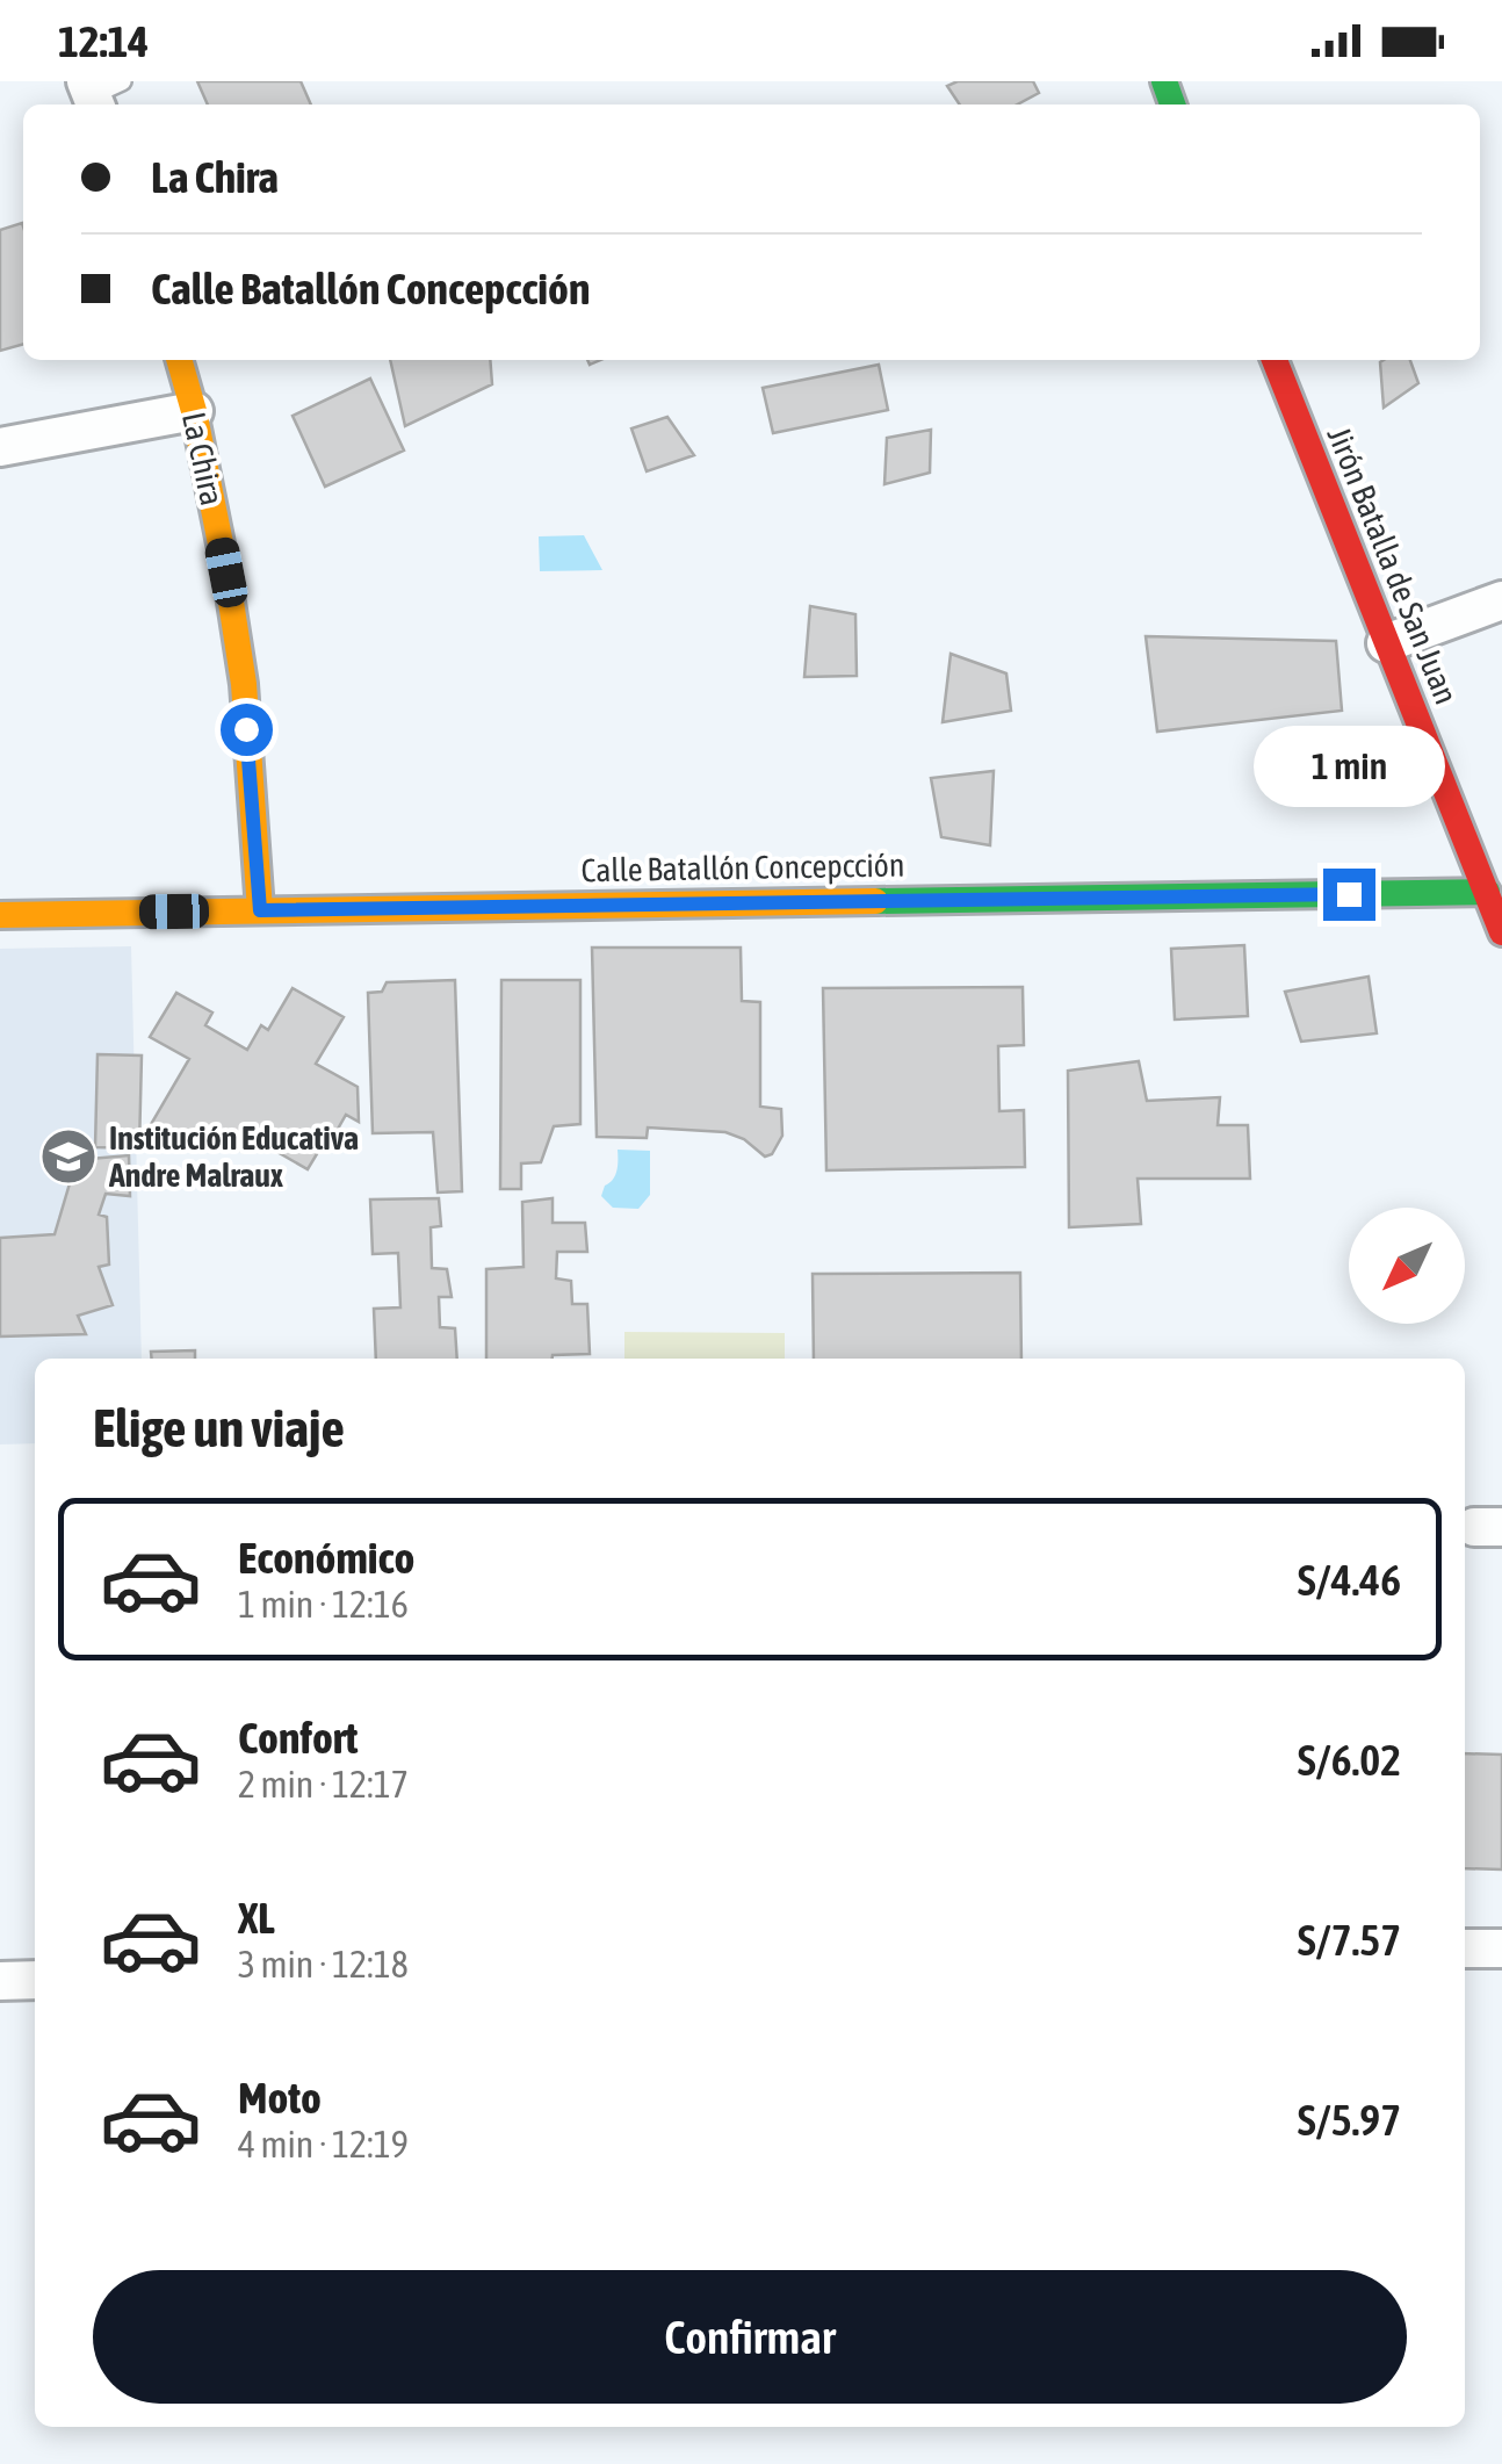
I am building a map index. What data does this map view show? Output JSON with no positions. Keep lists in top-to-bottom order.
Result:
{
  "streets": {
    "street": ["La Chira", "Jirón Batalla de San Juan", "Calle Batallón Concepcción"]
  },
  "crossings": [
    ["La Chira", "Calle Batallón Concepcción"],
    ["Jirón Batalla de San Juan", "Calle Batallón Concepcción"]
  ],
  "places": {
    "school or university": ["Institución Educativa Andre Malraux"]
  },
  "north": "bottom left",
  "page": {
    "status": "12:14",
    "banner": ["La Chira", "Calle Batallón Concepcción"],
    "bubble": "1 min",
    "heading": "Elige un viaje",
    "list": [
      {
        "name": "Económico",
        "note": "1 min · 12:16",
        "value": "S/4.46"
      },
      {
        "name": "Confort",
        "note": "2 min · 12:17",
        "value": "S/6.02"
      },
      {
        "name": "XL",
        "note": "3 min · 12:18",
        "value": "S/7.57"
      },
      {
        "name": "Moto",
        "note": "4 min · 12:19",
        "value": "S/5.97"
      }
    ],
    "buttons": "Confirmar"
  }
}
